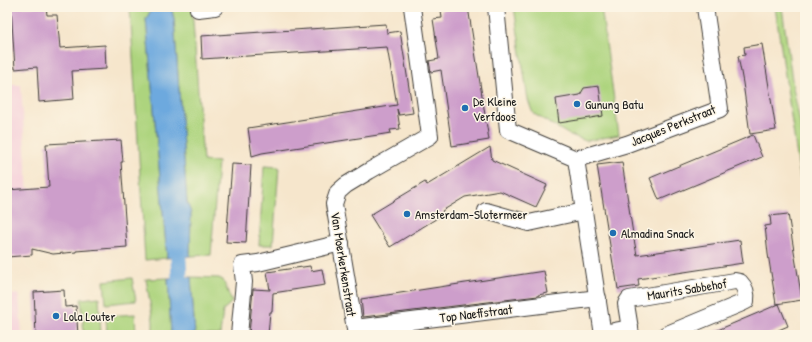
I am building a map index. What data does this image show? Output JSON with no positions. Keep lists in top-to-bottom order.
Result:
{
  "streets": {
    "street": [
      "Jacques Perkstraat",
      "Van Moerkerkenstraat",
      "Maurits Sabbehof",
      "Top Naeffstraat"
    ]
  },
  "crossings": [
    ["Van Moerkerkenstraat", "Top Naeffstraat"]
  ],
  "places": [
    "Gunung Batu",
    "De Kleine Verfdoos",
    "Amsterdam-Slotermeer",
    "Almadina Snack",
    "Lola Louter"
  ]
}
